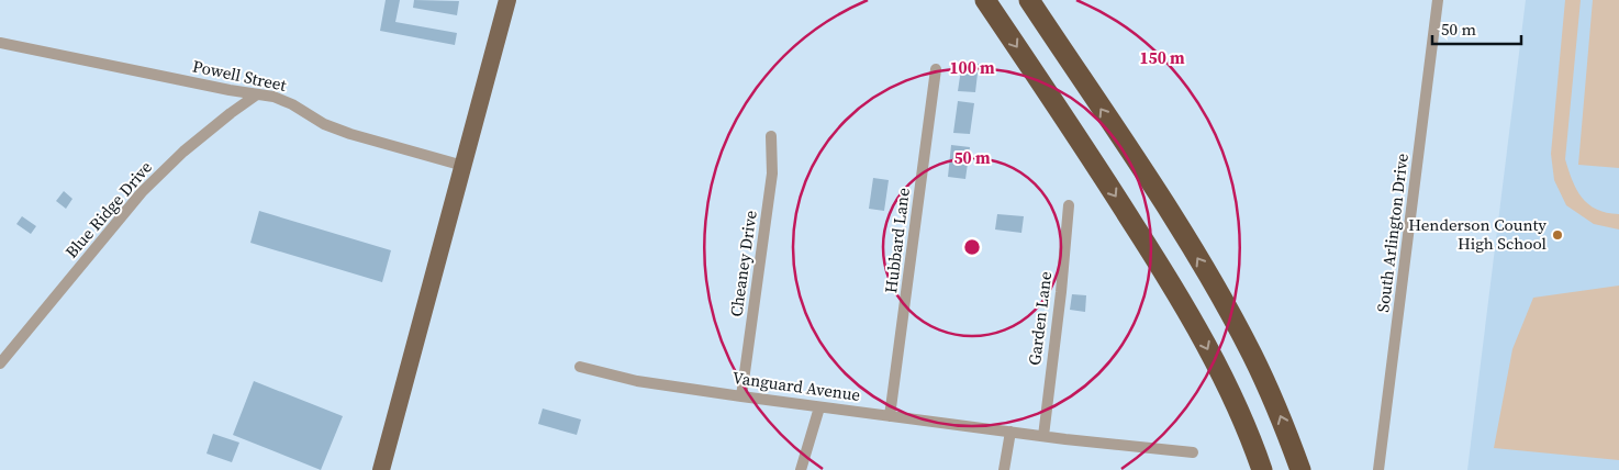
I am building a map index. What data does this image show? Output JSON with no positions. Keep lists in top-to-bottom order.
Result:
{
  "streets": {
    "street": [
      "Powell Street",
      "Blue Ridge Drive",
      "South Arlington Drive",
      "Hubbard Lane",
      "Cheaney Drive",
      "Garden Lane",
      "Vanguard Avenue"
    ]
  },
  "crossings": [
    ["Powell Street", "Blue Ridge Drive"],
    ["Hubbard Lane", "Vanguard Avenue"],
    ["Cheaney Drive", "Vanguard Avenue"],
    ["Garden Lane", "Vanguard Avenue"]
  ],
  "places": ["Henderson County High School"],
  "scale_bar": "50 m",
  "rings": ["150 m", "100 m", "50 m"]
}
